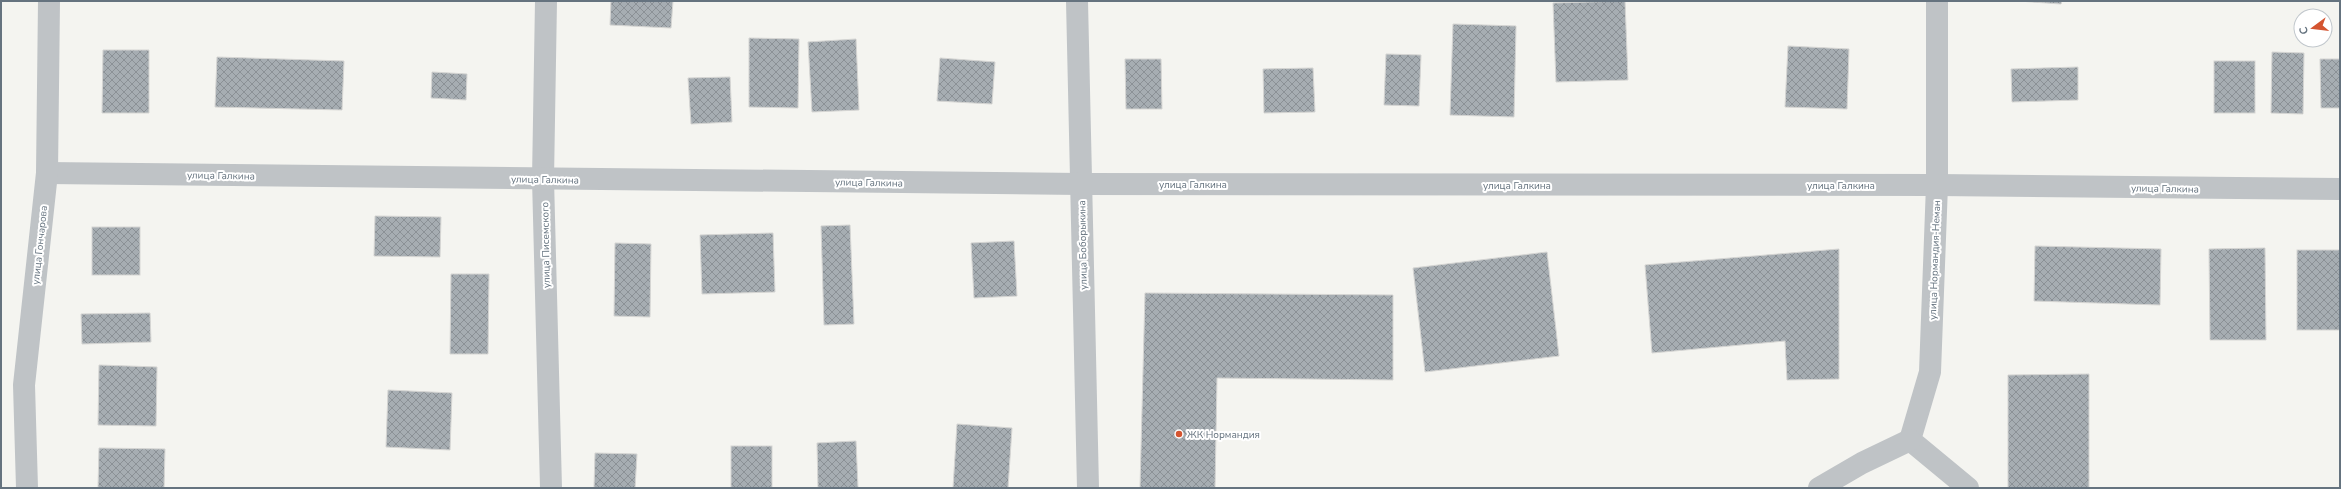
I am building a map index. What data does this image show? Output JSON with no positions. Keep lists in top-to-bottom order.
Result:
{
  "streets": {
    "street": [
      "улица Галкина",
      "улица Гончарова",
      "улица Писемского",
      "улица Боборыкина",
      "улица Нормандия-Неман"
    ]
  },
  "crossings": [
    ["улица Галкина", "улица Гончарова"],
    ["улица Галкина", "улица Писемского"],
    ["улица Галкина", "улица Боборыкина"],
    ["улица Галкина", "улица Нормандия-Неман"]
  ],
  "places": ["ЖК Нормандия"],
  "north": "left"
}
